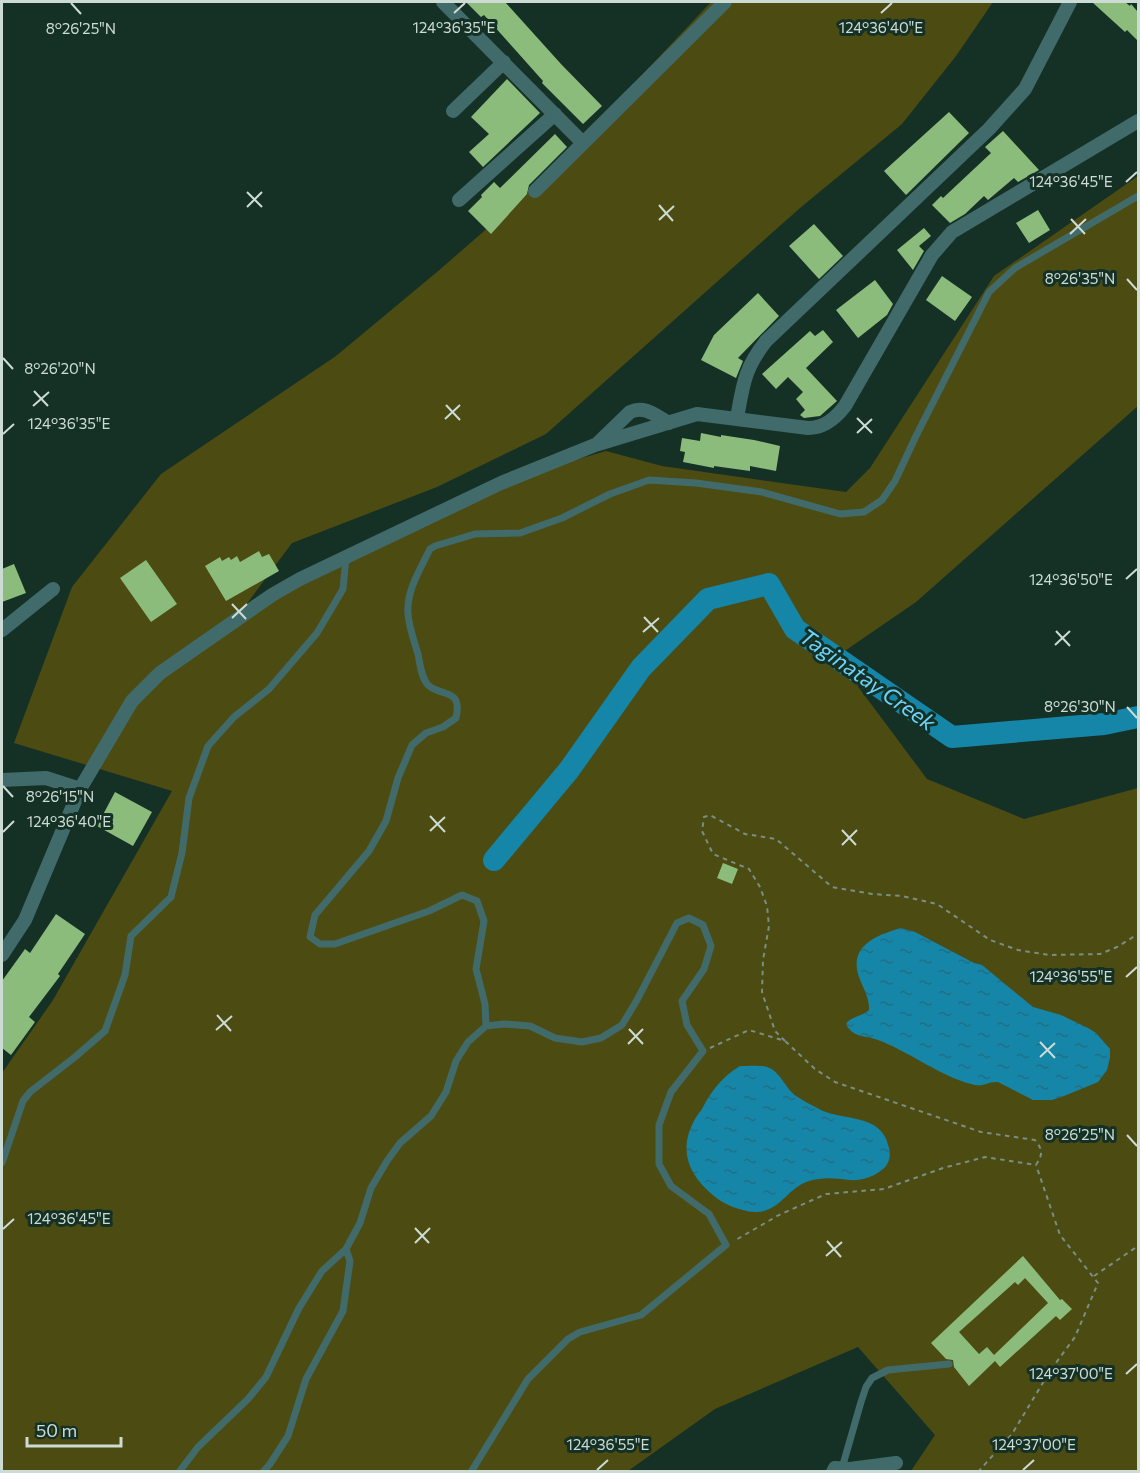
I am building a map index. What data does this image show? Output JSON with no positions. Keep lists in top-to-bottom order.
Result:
{
  "water": ["Taginatay Creek"],
  "scale_bar": "50 m",
  "coordinates": [
    "124°36'40\"E",
    "124°36'35\"E",
    "8°26'25\"N",
    "124°36'45\"E",
    "8°26'35\"N",
    "8°26'20\"N",
    "124°36'50\"E",
    "8°26'30\"N",
    "8°26'15\"N",
    "124°36'55\"E",
    "124°37'00\"E"
  ]
}
